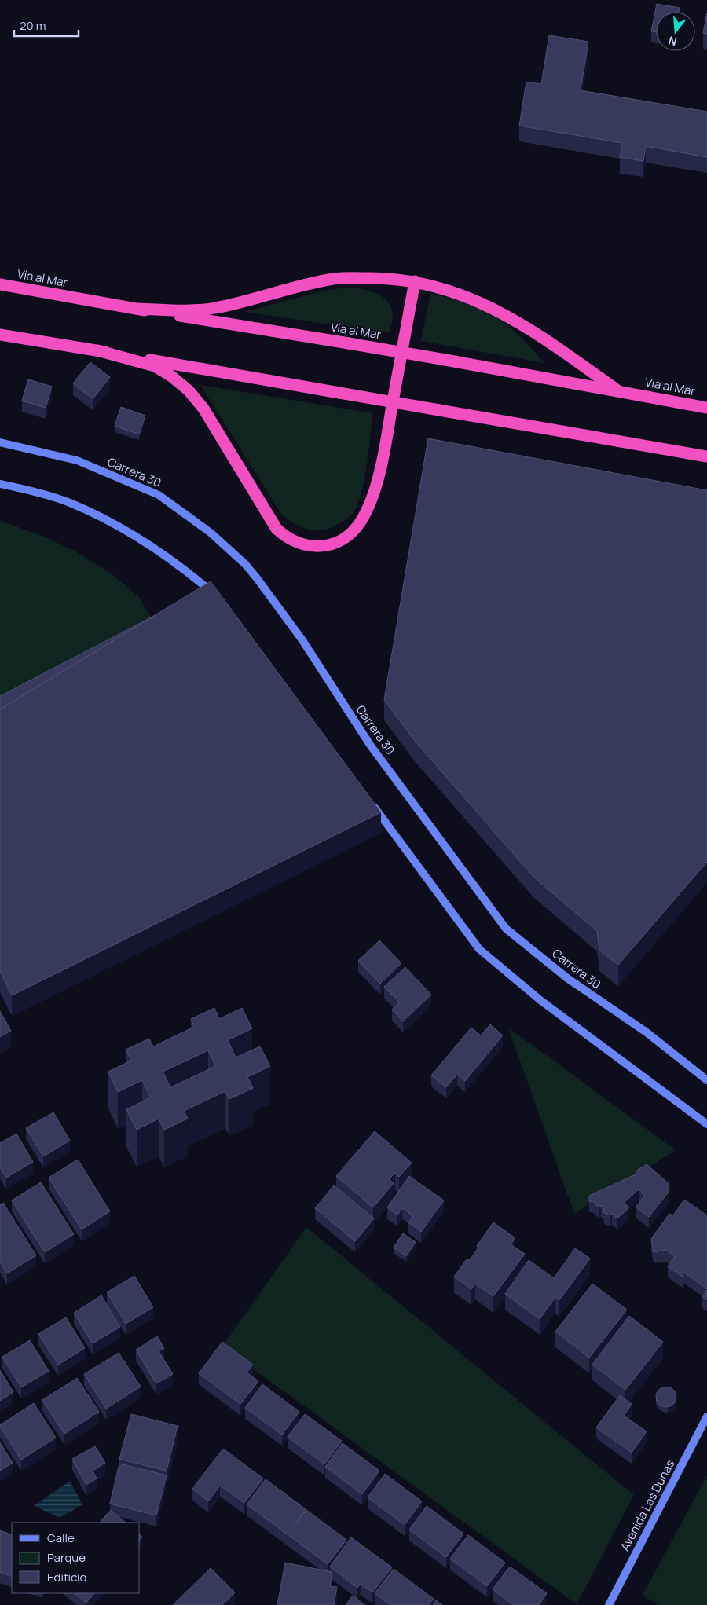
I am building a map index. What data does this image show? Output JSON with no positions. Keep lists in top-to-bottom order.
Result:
{
  "streets": {
    "highway": ["Vía al Mar"],
    "main road": ["Carrera 30", "Avenida Las Dunas"]
  },
  "legend": ["Calle", "Parque", "Edificio"],
  "scale_bar": "20 m",
  "north": "bottom"
}
